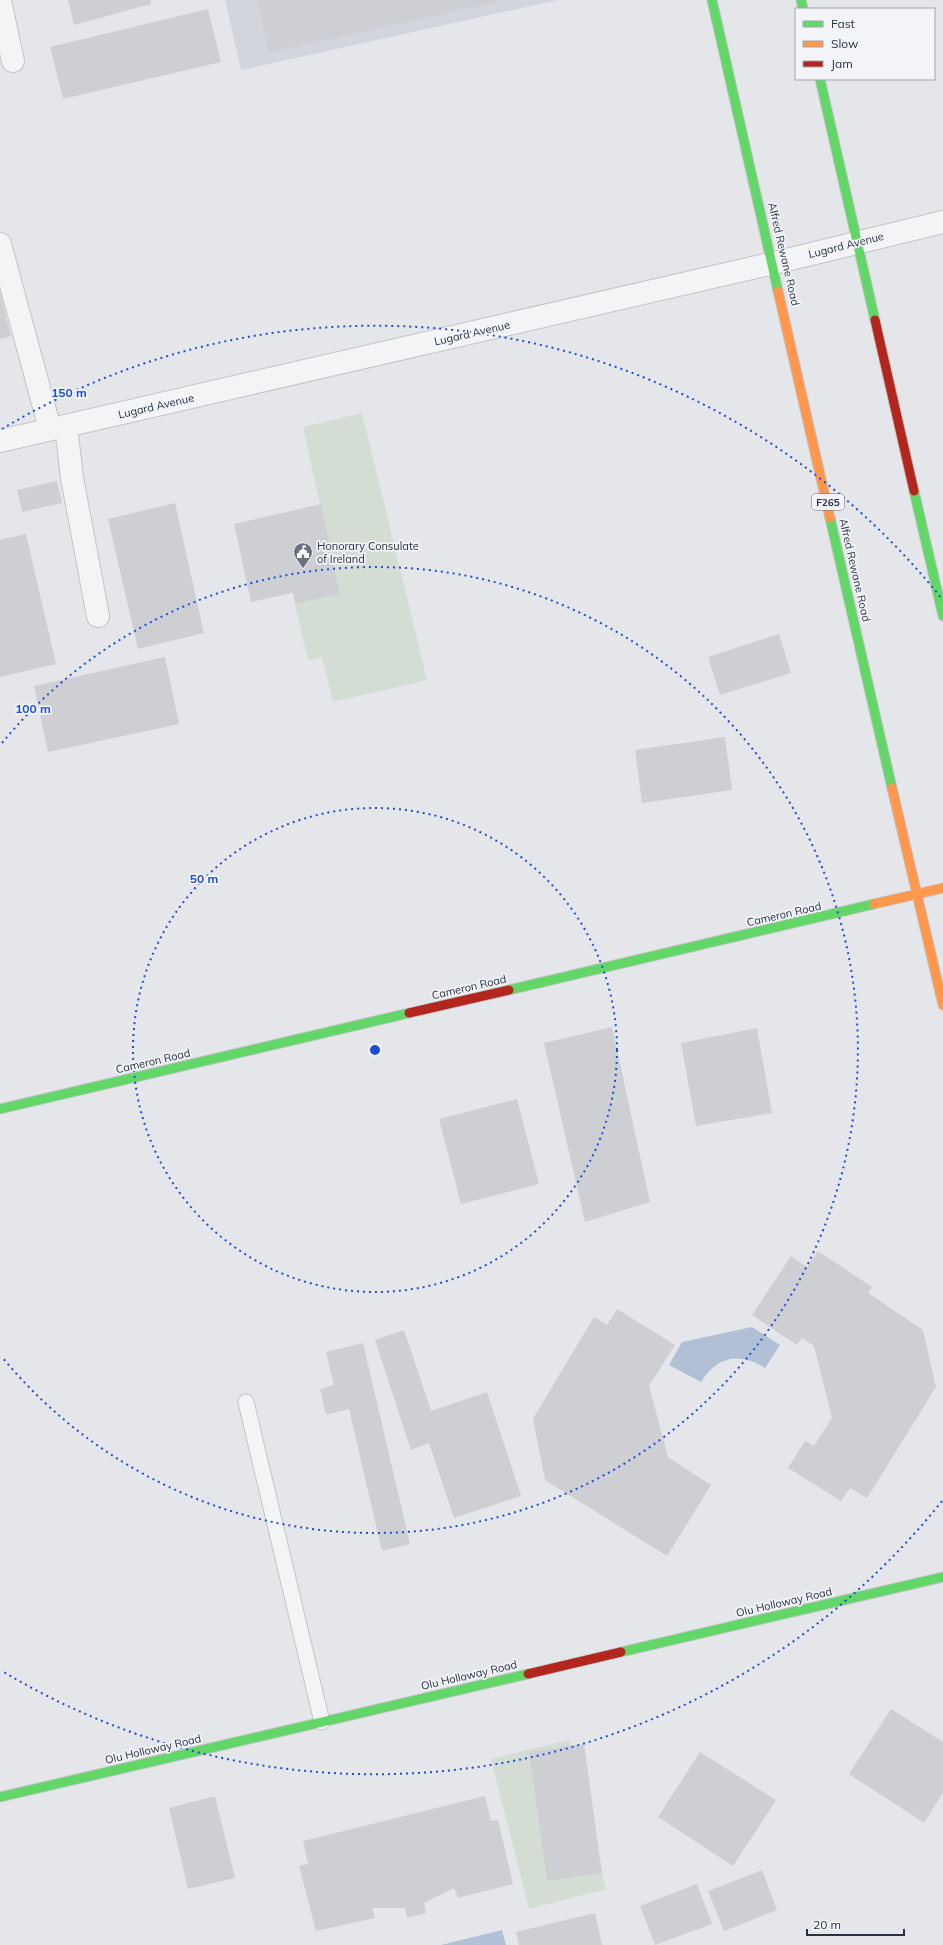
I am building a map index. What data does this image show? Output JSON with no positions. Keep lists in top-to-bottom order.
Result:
{
  "streets": {
    "street": [
      "Lugard Avenue",
      "Alfred Rewane Road",
      "F265",
      "Cameron Road",
      "Olu Holloway Road"
    ]
  },
  "crossings": [
    ["Lugard Avenue", "Alfred Rewane Road"],
    ["Alfred Rewane Road", "Cameron Road"]
  ],
  "places": {
    "public building": ["Honorary Consulate of Ireland"]
  },
  "legend": ["Fast", "Slow", "Jam"],
  "scale_bar": "20 m",
  "rings": ["150 m", "100 m", "50 m"]
}
